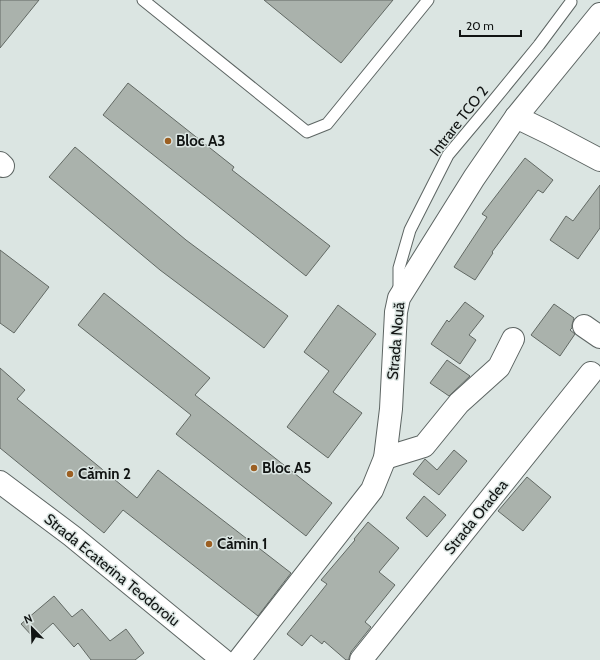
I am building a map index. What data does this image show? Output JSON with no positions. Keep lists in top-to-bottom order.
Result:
{
  "streets": {
    "street": ["Strada Nouă", "Strada Oradea", "Strada Ecaterina Teodoroiu"],
    "lane": ["Intrare TCO 2"]
  },
  "crossings": [
    ["Intrare TCO 2", "Strada Nouă"]
  ],
  "places": [
    "Bloc A3",
    "Bloc A5",
    "Cămin 2",
    "Cămin 1"
  ],
  "scale_bar": "20 m",
  "north": "top left"
}
